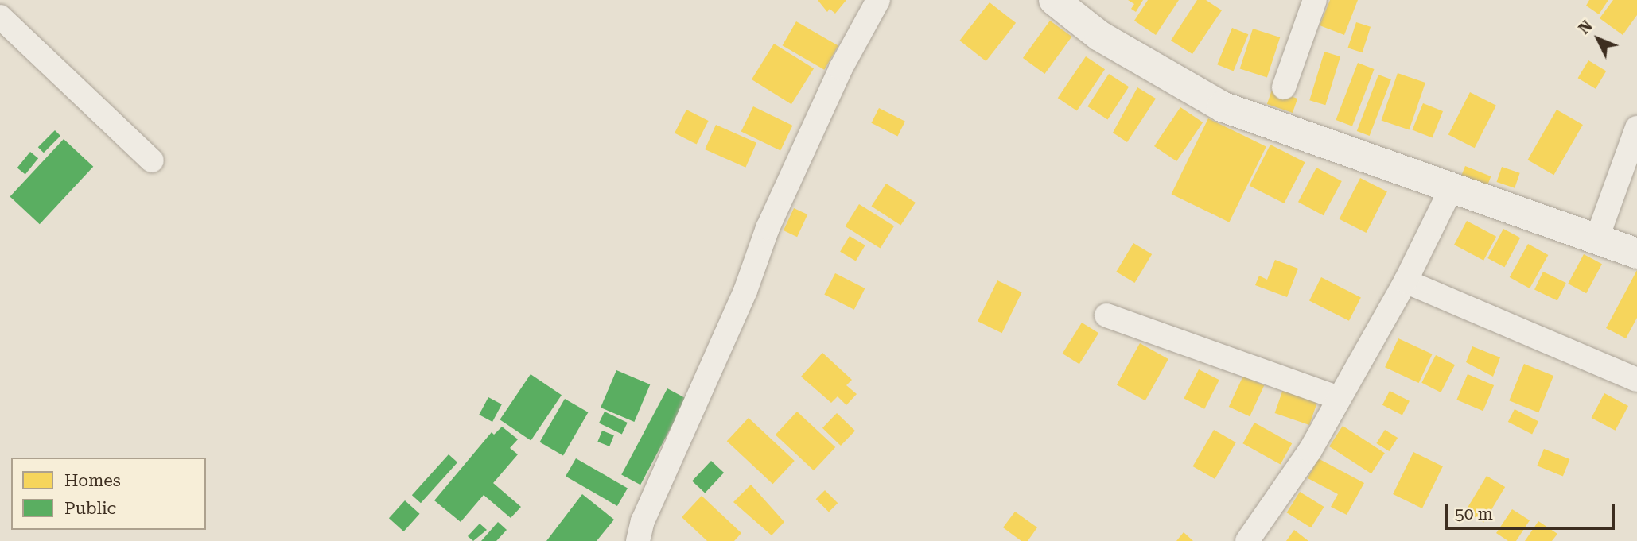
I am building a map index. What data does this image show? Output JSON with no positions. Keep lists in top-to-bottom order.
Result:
{
  "legend": ["Homes", "Public"],
  "scale_bar": "50 m",
  "north": "top left"
}
